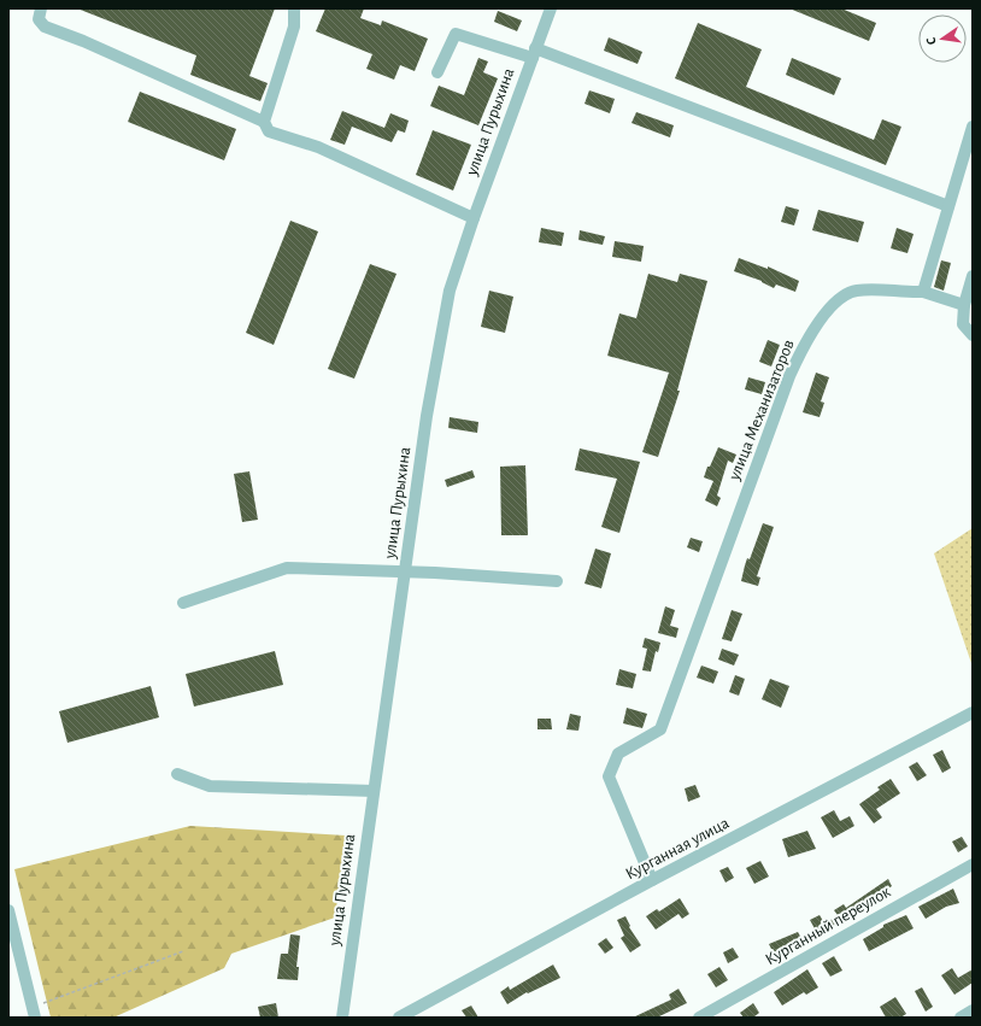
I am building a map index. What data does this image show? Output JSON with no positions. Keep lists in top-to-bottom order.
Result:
{
  "streets": {
    "street": [
      "улица Пурыхина",
      "улица Механизаторов",
      "Курганная улица",
      "Курганный переулок"
    ]
  },
  "crossings": [
    ["улица Механизаторов", "Курганная улица"]
  ],
  "north": "left"
}
